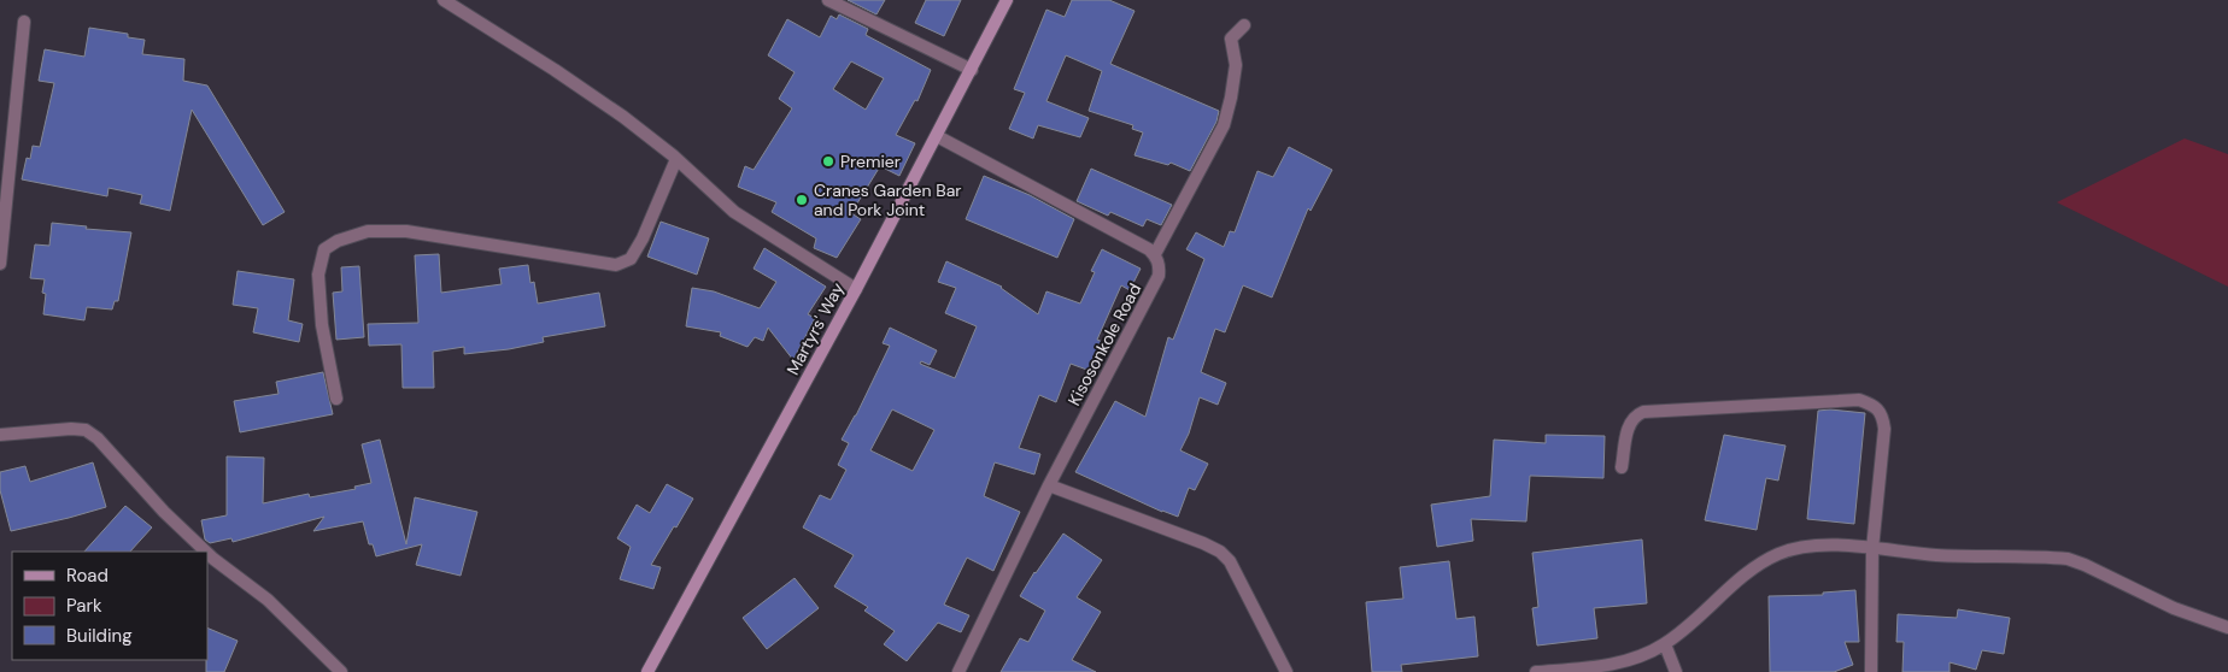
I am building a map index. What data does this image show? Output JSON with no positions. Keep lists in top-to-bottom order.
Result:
{
  "streets": {
    "main road": ["Martyrs' Way"],
    "street": ["Kisosonkole Road"]
  },
  "places": ["Premier", "Cranes Garden Bar and Pork Joint"],
  "legend": ["Road", "Park", "Building"]
}
